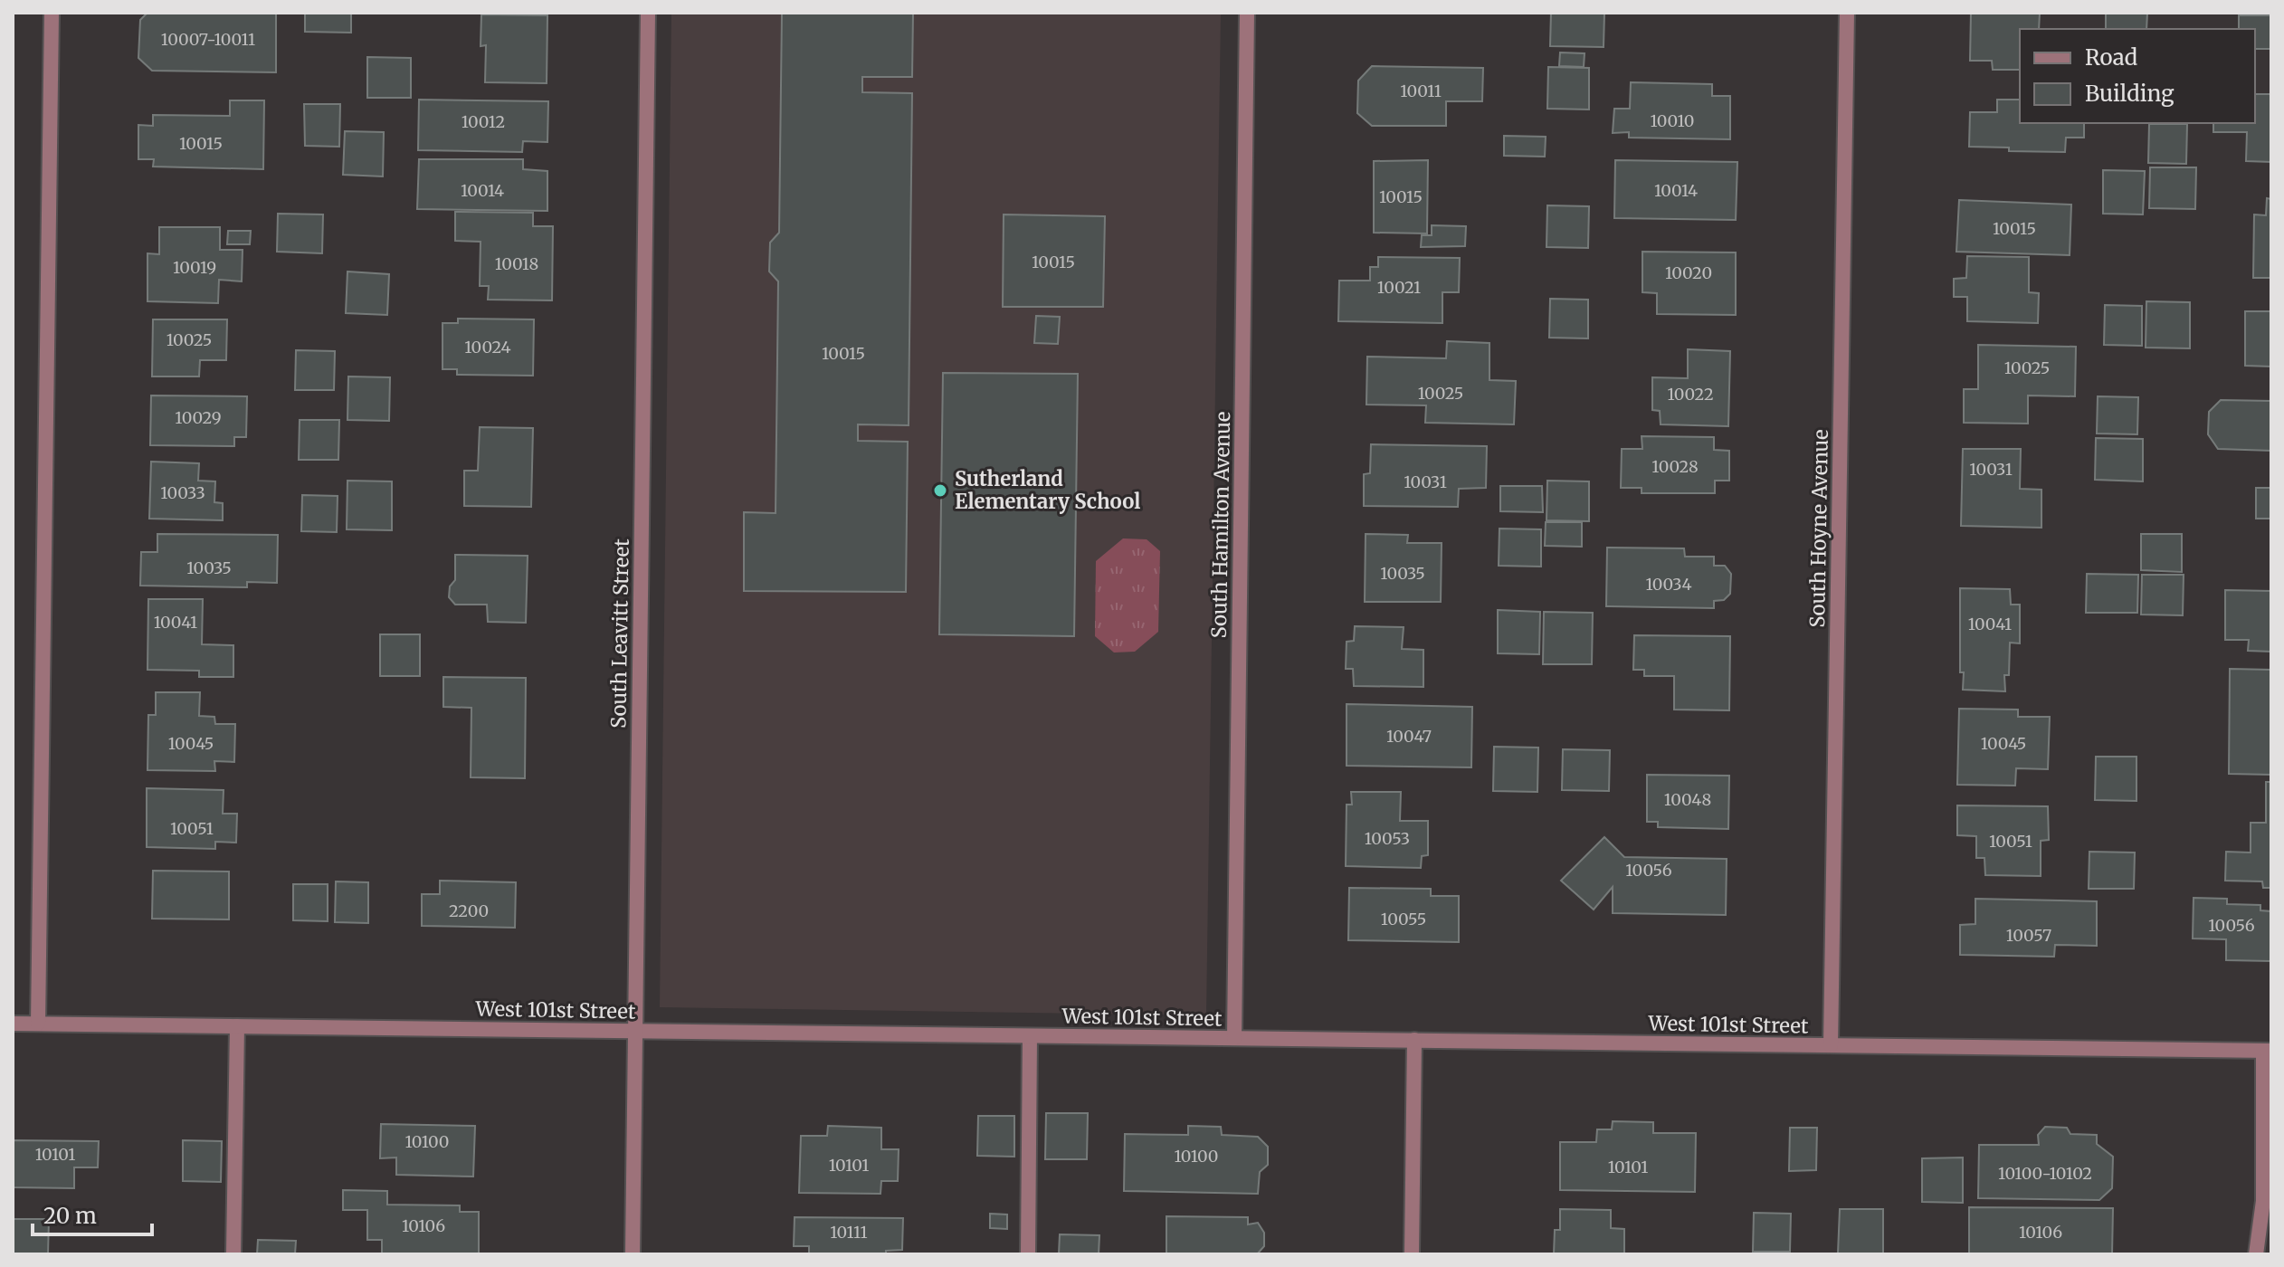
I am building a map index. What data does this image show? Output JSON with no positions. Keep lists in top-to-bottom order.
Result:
{
  "streets": {
    "street": [
      "South Hamilton Avenue",
      "South Hoyne Avenue",
      "South Leavitt Street",
      "West 101st Street"
    ]
  },
  "crossings": [
    ["South Hamilton Avenue", "West 101st Street"],
    ["South Hoyne Avenue", "West 101st Street"],
    ["South Leavitt Street", "West 101st Street"]
  ],
  "places": ["Sutherland Elementary School"],
  "house_numbers": [
    "10007-10011",
    "10011",
    "10010",
    "10012",
    "10015",
    "10014",
    "10014",
    "10015",
    "10015",
    "10015",
    "10018",
    "10019",
    "10020",
    "10021",
    "10025",
    "10024",
    "10015",
    "10025",
    "10025",
    "10022",
    "10029",
    "10028",
    "10031",
    "10031",
    "10033",
    "10035",
    "10035",
    "10034",
    "10041",
    "10041",
    "10047",
    "10045",
    "10045",
    "10048",
    "10051",
    "10053",
    "10051",
    "10056",
    "2200",
    "10055",
    "10056",
    "10057",
    "10100",
    "10101",
    "10100",
    "10101",
    "10101",
    "10100-10102",
    "10106",
    "10111",
    "10106"
  ],
  "legend": ["Road", "Building"],
  "scale_bar": "20 m"
}
